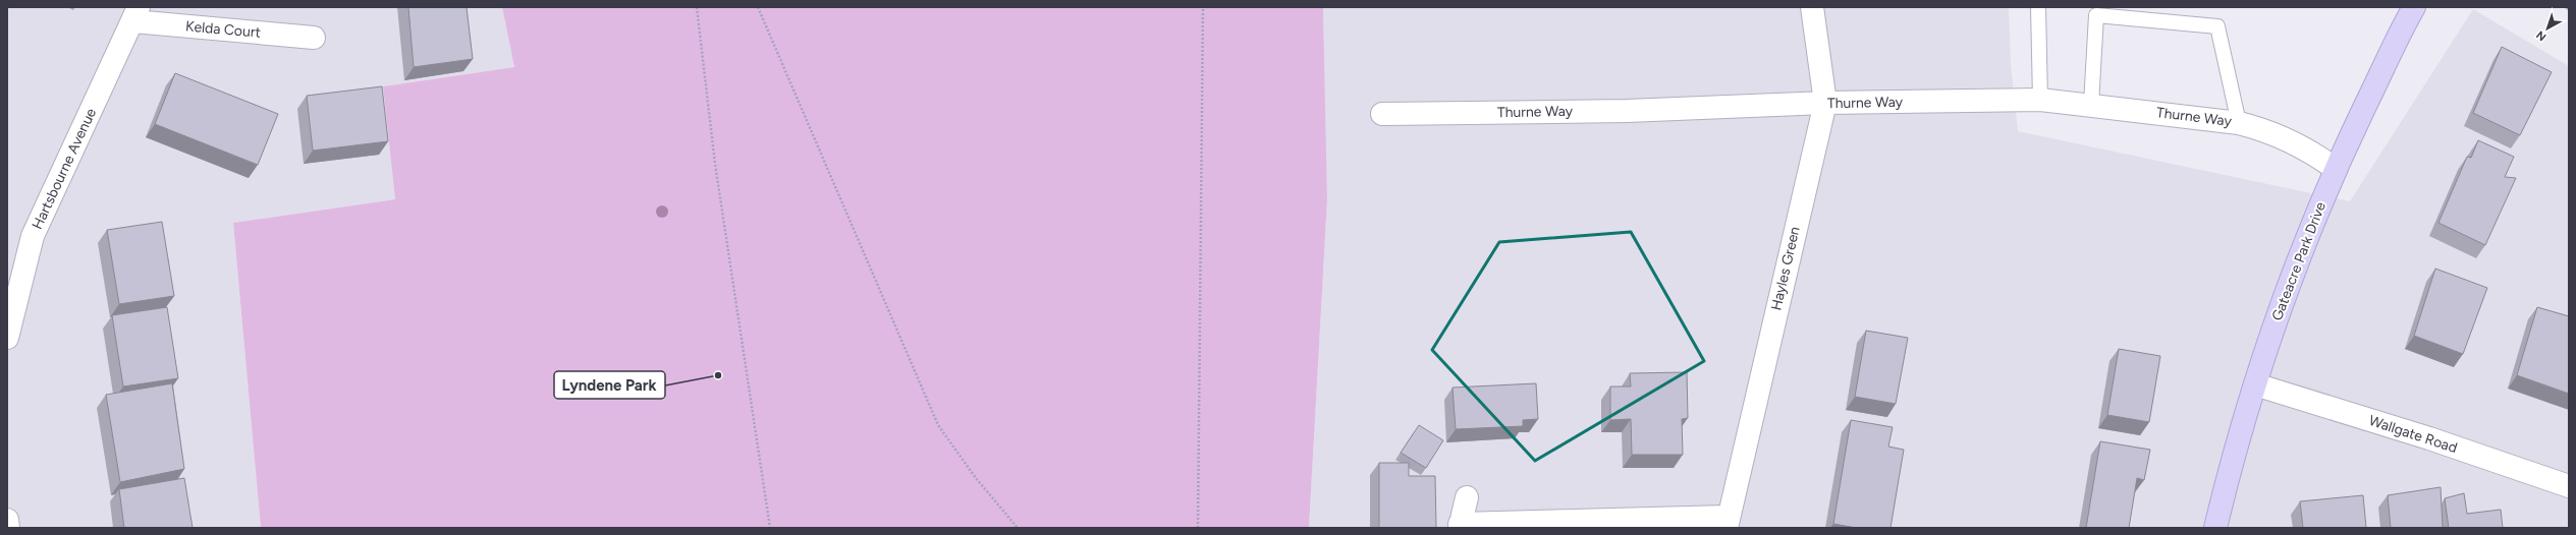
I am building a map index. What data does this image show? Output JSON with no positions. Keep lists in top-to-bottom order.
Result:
{
  "streets": {
    "street": [
      "Kelda Court",
      "Thurne Way",
      "Hartsbourne Avenue",
      "Gateacre Park Drive",
      "Hayles Green",
      "Wallgate Road"
    ]
  },
  "crossings": [
    ["Kelda Court", "Hartsbourne Avenue"],
    ["Thurne Way", "Gateacre Park Drive"],
    ["Thurne Way", "Hayles Green"],
    ["Gateacre Park Drive", "Wallgate Road"]
  ],
  "places": ["Lyndene Park"],
  "north": "bottom left"
}
